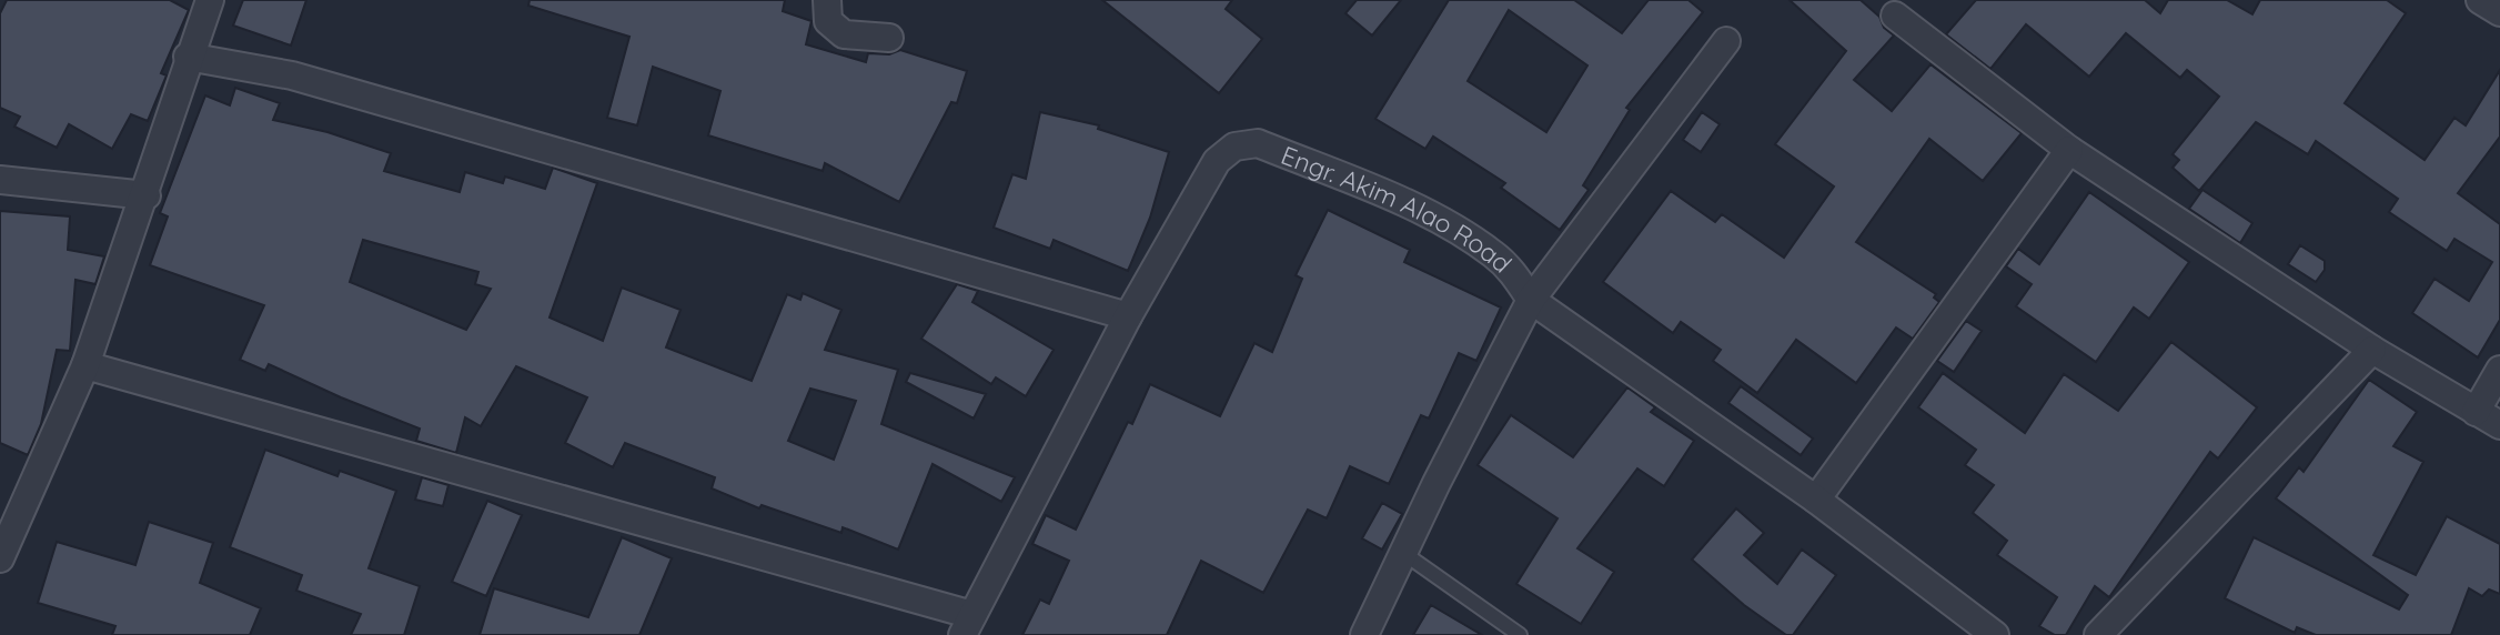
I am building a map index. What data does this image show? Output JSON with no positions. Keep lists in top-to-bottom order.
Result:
{
  "streets": {
    "street": ["Engr. Akim Alao Road"]
  }
}
